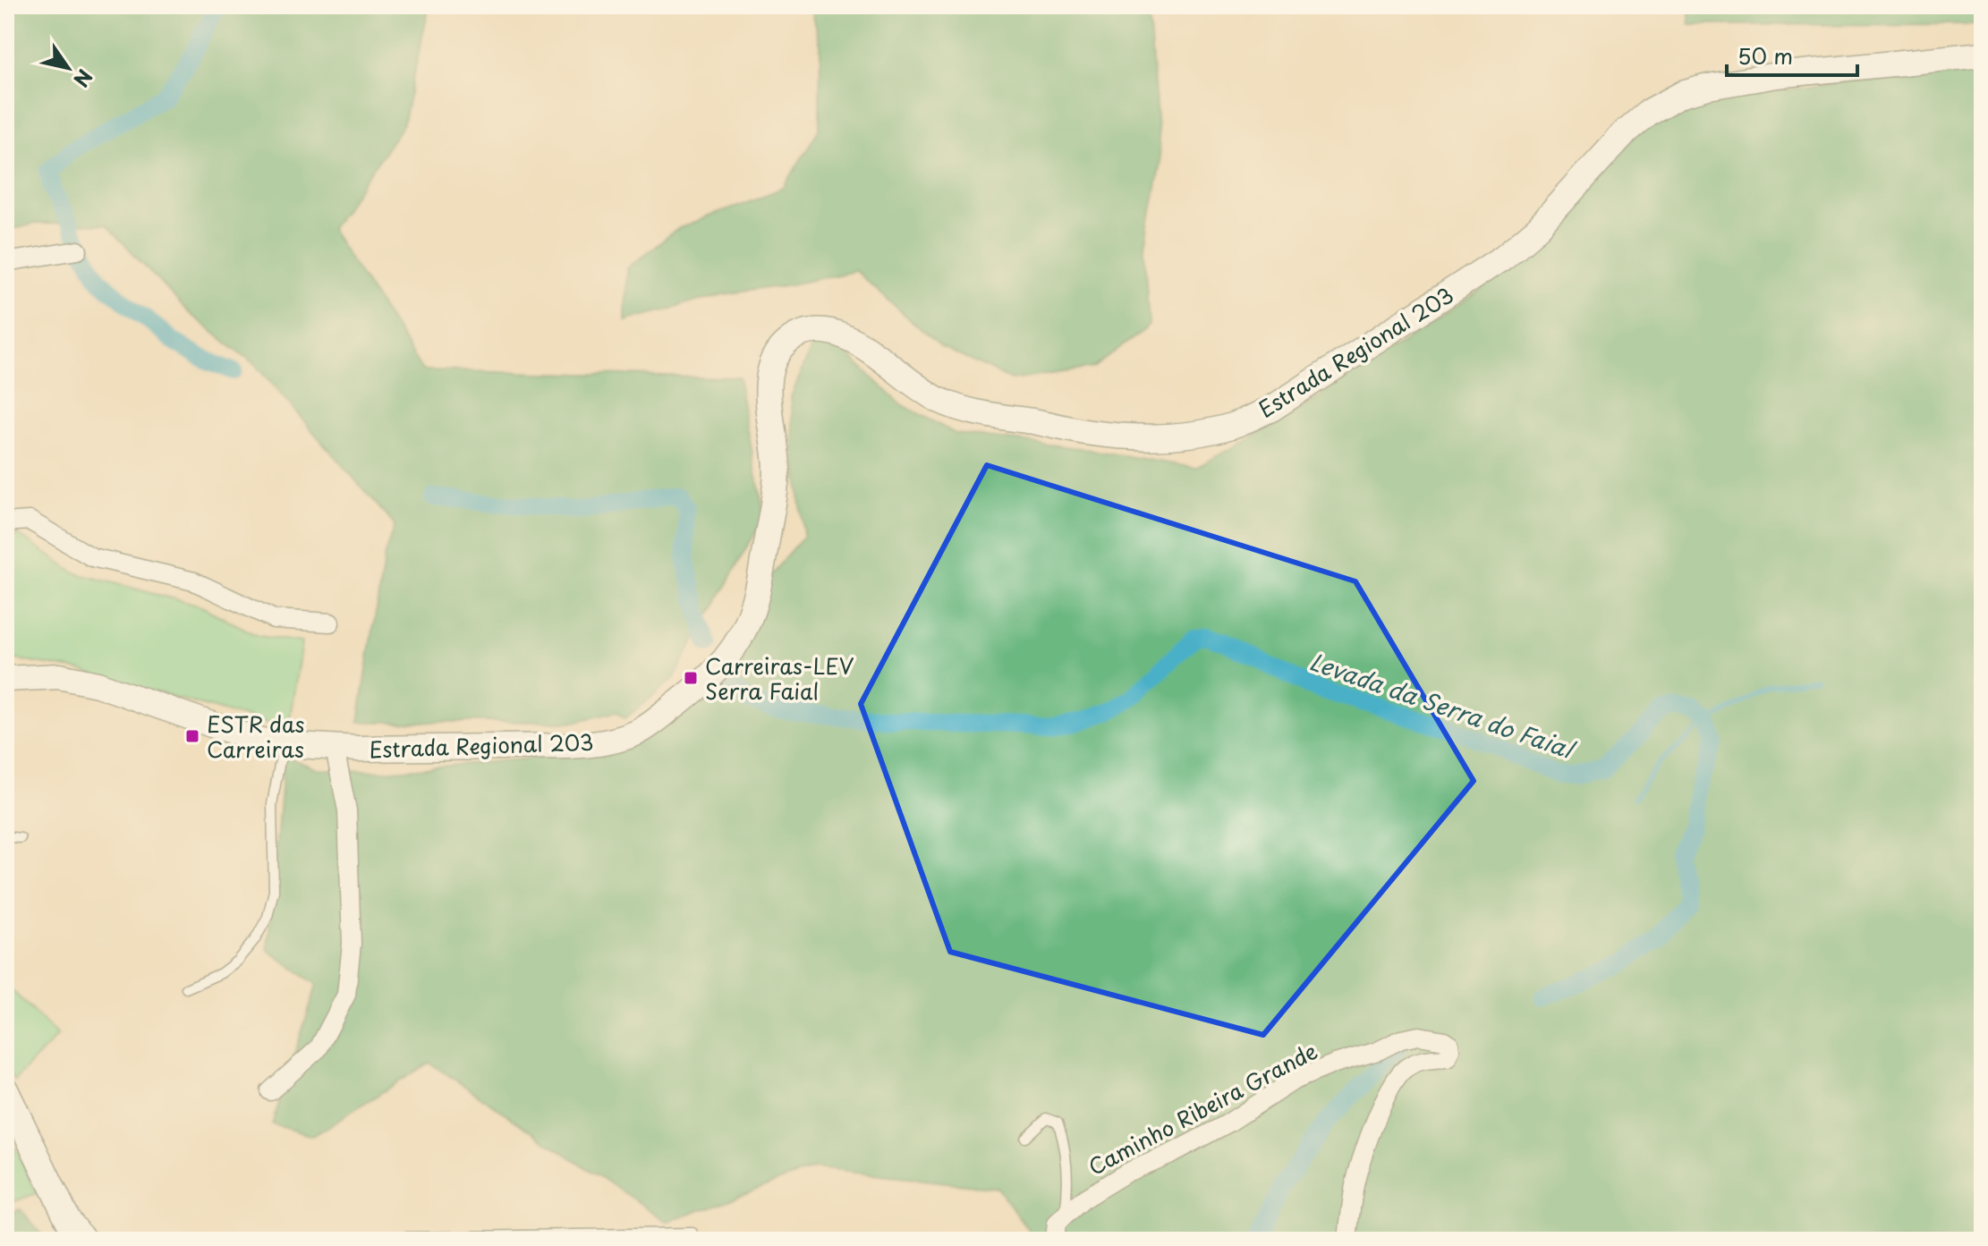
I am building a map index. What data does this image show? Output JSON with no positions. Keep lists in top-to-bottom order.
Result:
{
  "streets": {
    "main road": ["Estrada Regional 203"],
    "street": ["Caminho Ribeira Grande"]
  },
  "water": ["Levada da Serra do Faial"],
  "places": {
    "transit": ["Carreiras-LEV Serra Faial", "ESTR das Carreiras"]
  },
  "scale_bar": "50 m",
  "north": "bottom right"
}
